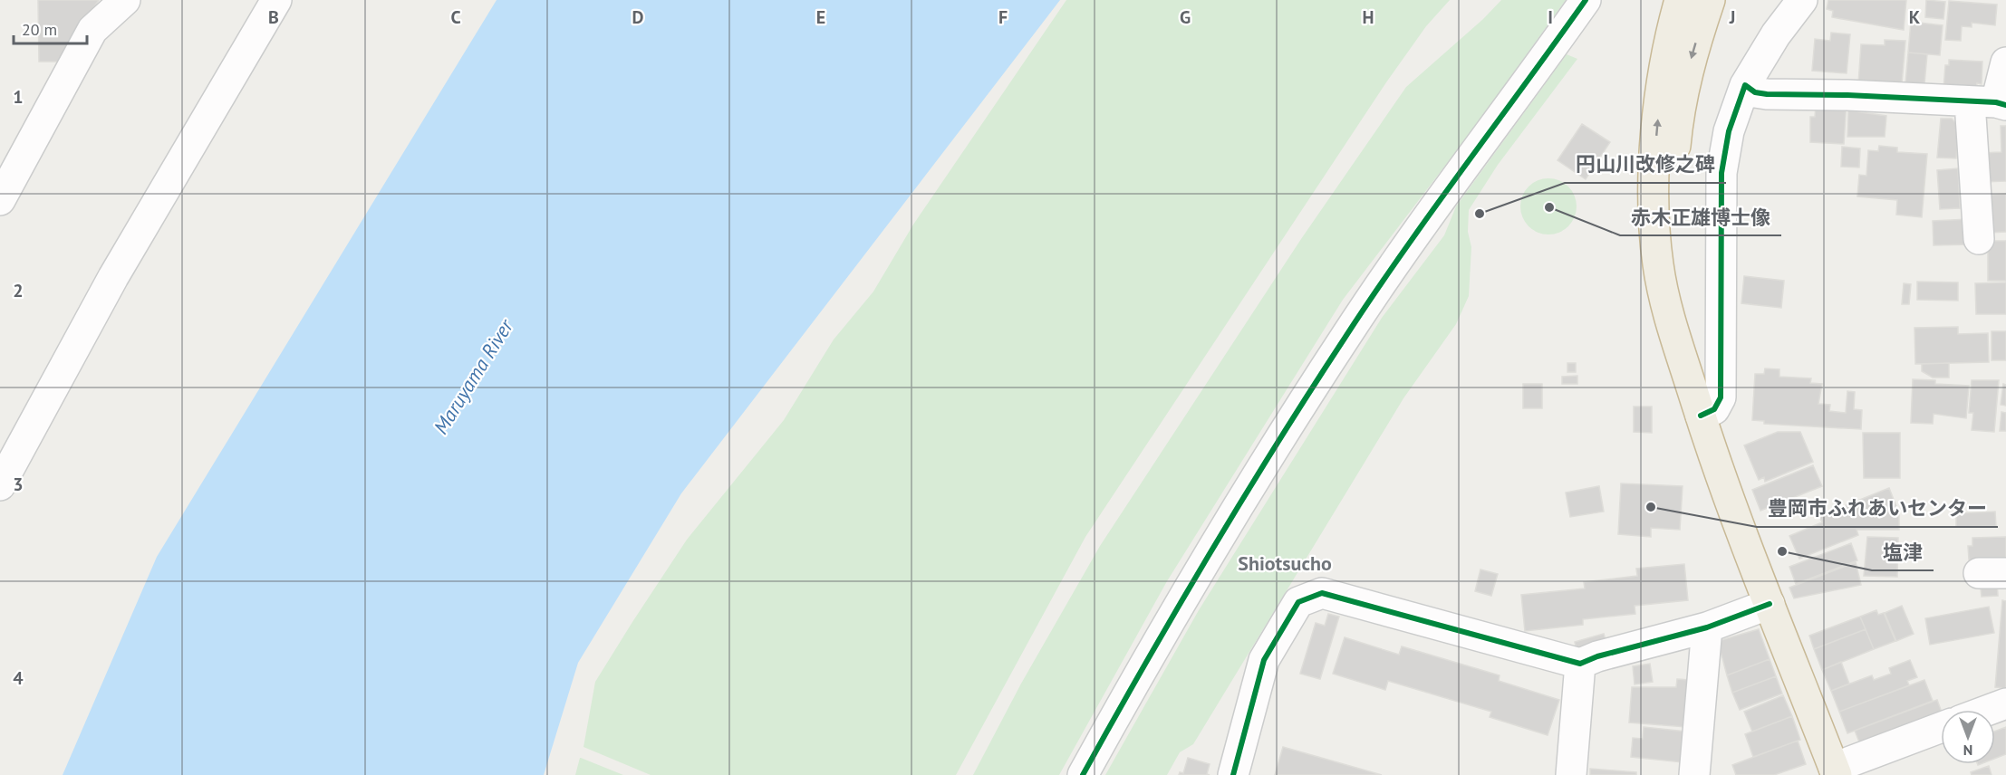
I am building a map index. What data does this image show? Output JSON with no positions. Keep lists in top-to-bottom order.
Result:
{
  "districts": ["Shiotsucho"],
  "water": ["Maruyama River"],
  "places": [
    "赤木正雄博士像",
    "円山川改修之碑",
    "豊岡市ふれあいセンター",
    "塩津"
  ],
  "scale_bar": "20 m",
  "north": "bottom",
  "grid": {
    "columns": [
      "B",
      "C",
      "D",
      "E",
      "F",
      "G",
      "H",
      "I",
      "J",
      "K"
    ],
    "rows": [
      "1",
      "2",
      "3",
      "4"
    ]
  }
}
